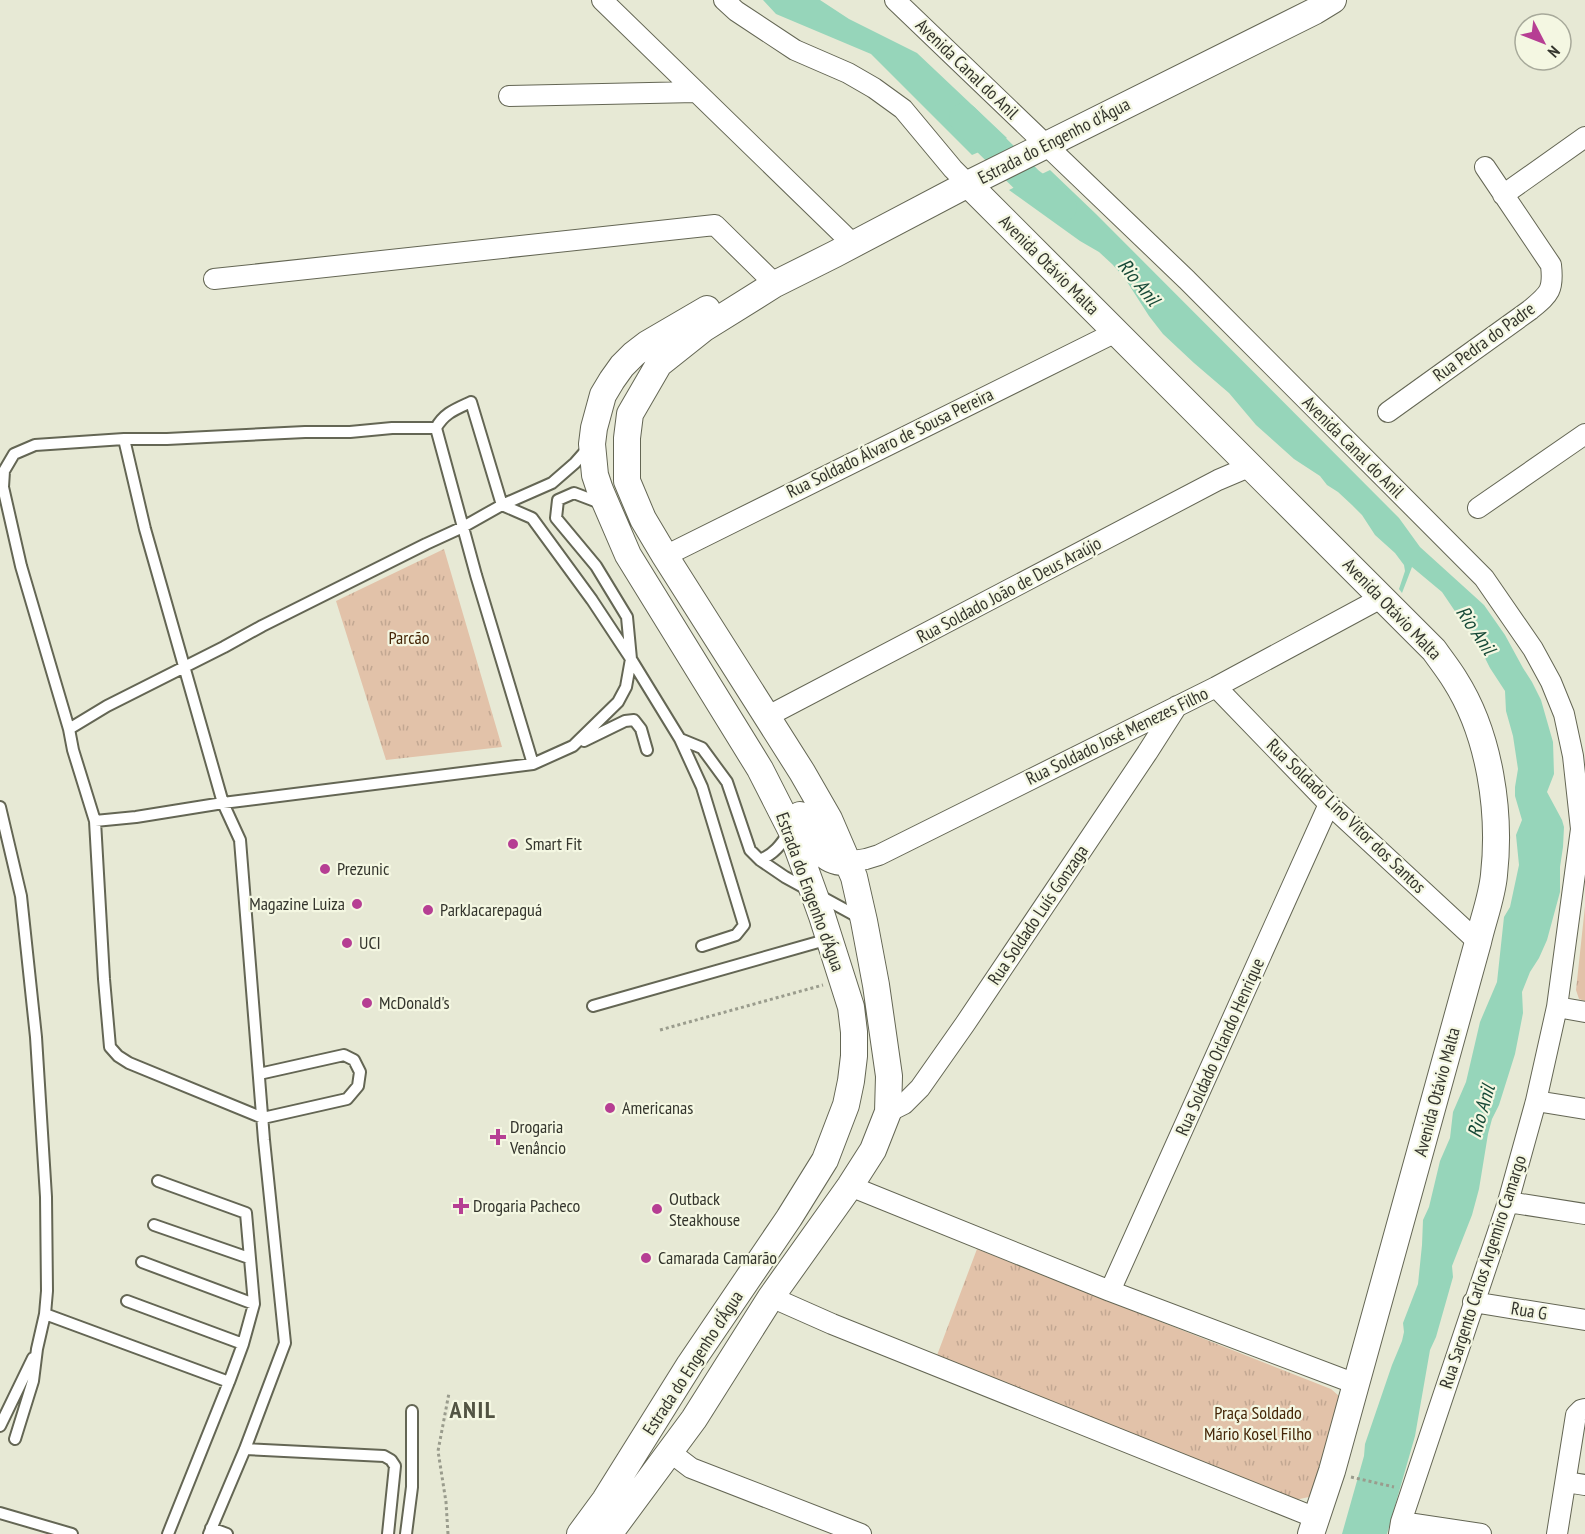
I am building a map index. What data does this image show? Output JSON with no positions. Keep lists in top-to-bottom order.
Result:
{
  "streets": {
    "street": [
      "Avenida Canal do Anil",
      "Estrada do Engenho d'Água",
      "Avenida Otávio Malta",
      "Rua Pedra do Padre",
      "Rua Soldado Álvaro de Sousa Pereira",
      "Rua Soldado João de Deus Araújo",
      "Rua Soldado José Menezes Filho",
      "Rua Soldado Lino Vitor dos Santos",
      "Rua Soldado Luís Gonzaga",
      "Rua Soldado Orlando Henrique",
      "Rua Sargento Carlos Argemiro Camargo",
      "Rua G"
    ]
  },
  "crossings": [
    ["Avenida Canal do Anil", "Estrada do Engenho d'Água"],
    ["Avenida Canal do Anil", "Rua Sargento Carlos Argemiro Camargo"],
    ["Estrada do Engenho d'Água", "Avenida Otávio Malta"],
    ["Estrada do Engenho d'Água", "Rua Soldado Álvaro de Sousa Pereira"],
    ["Estrada do Engenho d'Água", "Rua Soldado João de Deus Araújo"],
    ["Estrada do Engenho d'Água", "Rua Soldado José Menezes Filho"],
    ["Estrada do Engenho d'Água", "Rua Soldado Luís Gonzaga"],
    ["Avenida Otávio Malta", "Rua Soldado Álvaro de Sousa Pereira"],
    ["Avenida Otávio Malta", "Rua Soldado João de Deus Araújo"],
    ["Avenida Otávio Malta", "Rua Soldado José Menezes Filho"],
    ["Avenida Otávio Malta", "Rua Soldado Lino Vitor dos Santos"],
    ["Rua Soldado José Menezes Filho", "Rua Soldado Lino Vitor dos Santos"],
    ["Rua Soldado José Menezes Filho", "Rua Soldado Luís Gonzaga"],
    ["Rua Soldado Lino Vitor dos Santos", "Rua Soldado Orlando Henrique"],
    ["Rua Sargento Carlos Argemiro Camargo", "Rua G"]
  ],
  "districts": ["ANIL"],
  "water": ["Rio Anil"],
  "parks": ["Parcão", "Praça Soldado Mário Kosel Filho"],
  "places": {
    "other": [
      "Smart Fit",
      "Prezunic",
      "Magazine Luiza",
      "ParkJacarepaguá",
      "UCI",
      "McDonald's",
      "Americanas",
      "Outback Steakhouse",
      "Camarada Camarão"
    ],
    "health": ["Drogaria Venâncio", "Drogaria Pacheco"]
  },
  "north": "bottom right"
}
